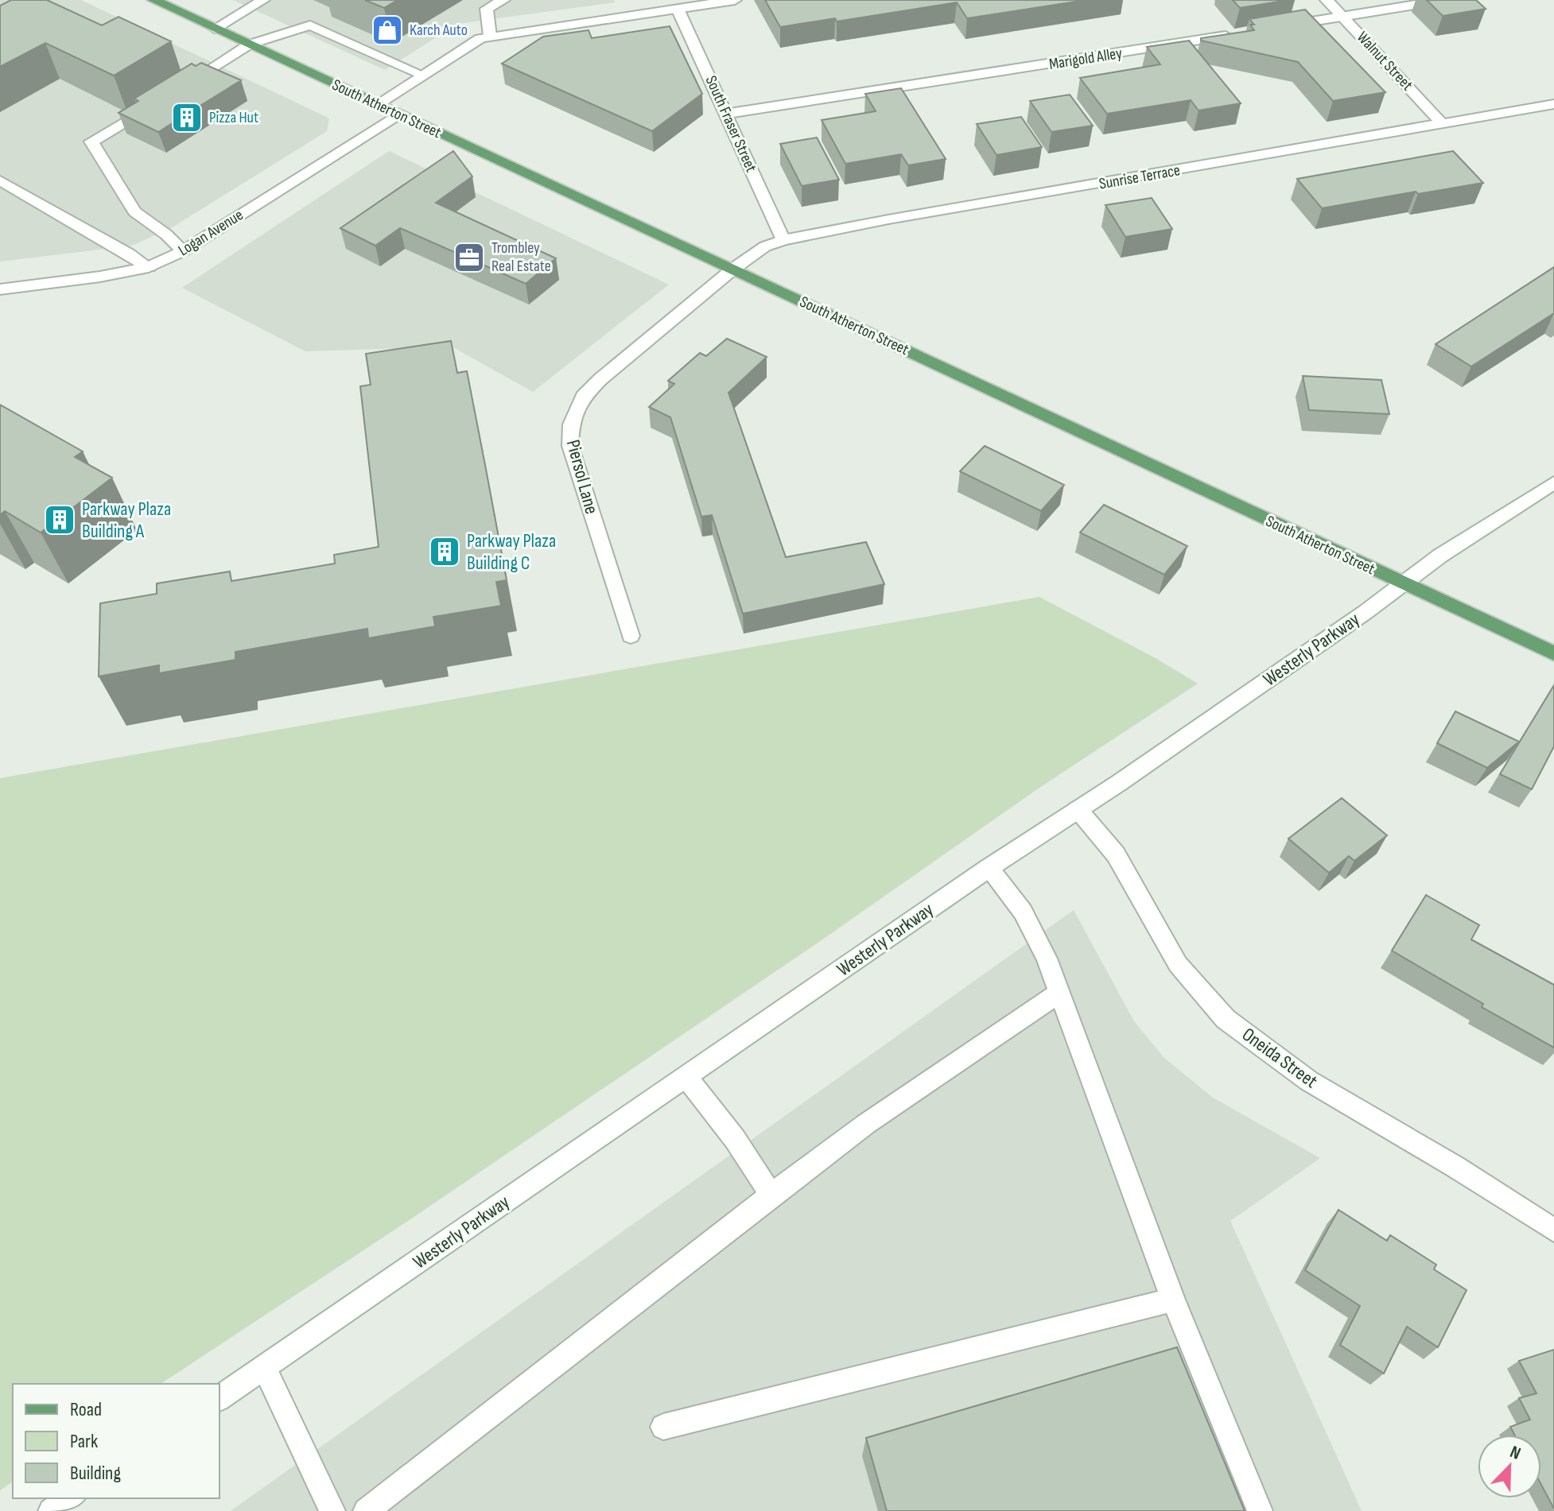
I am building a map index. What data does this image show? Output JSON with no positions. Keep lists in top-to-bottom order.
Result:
{
  "streets": {
    "main road": ["South Atherton Street"],
    "street": [
      "Marigold Alley",
      "Walnut Street",
      "South Fraser Street",
      "Sunrise Terrace",
      "Logan Avenue",
      "Piersol Lane",
      "Westerly Parkway",
      "Oneida Street"
    ]
  },
  "crossings": [
    ["Marigold Alley", "South Fraser Street"],
    ["Walnut Street", "Sunrise Terrace"],
    ["South Atherton Street", "Sunrise Terrace"],
    ["South Atherton Street", "Logan Avenue"],
    ["South Atherton Street", "Piersol Lane"],
    ["South Atherton Street", "Westerly Parkway"],
    ["South Fraser Street", "Sunrise Terrace"],
    ["Sunrise Terrace", "Piersol Lane"],
    ["Westerly Parkway", "Oneida Street"]
  ],
  "places": {
    "shop": ["Karch Auto"],
    "building": ["Pizza Hut", "Parkway Plaza Building A", "Parkway Plaza Building C"],
    "office": ["Trombley Real Estate"]
  },
  "legend": ["Road", "Park", "Building"],
  "north": "top right"
}
